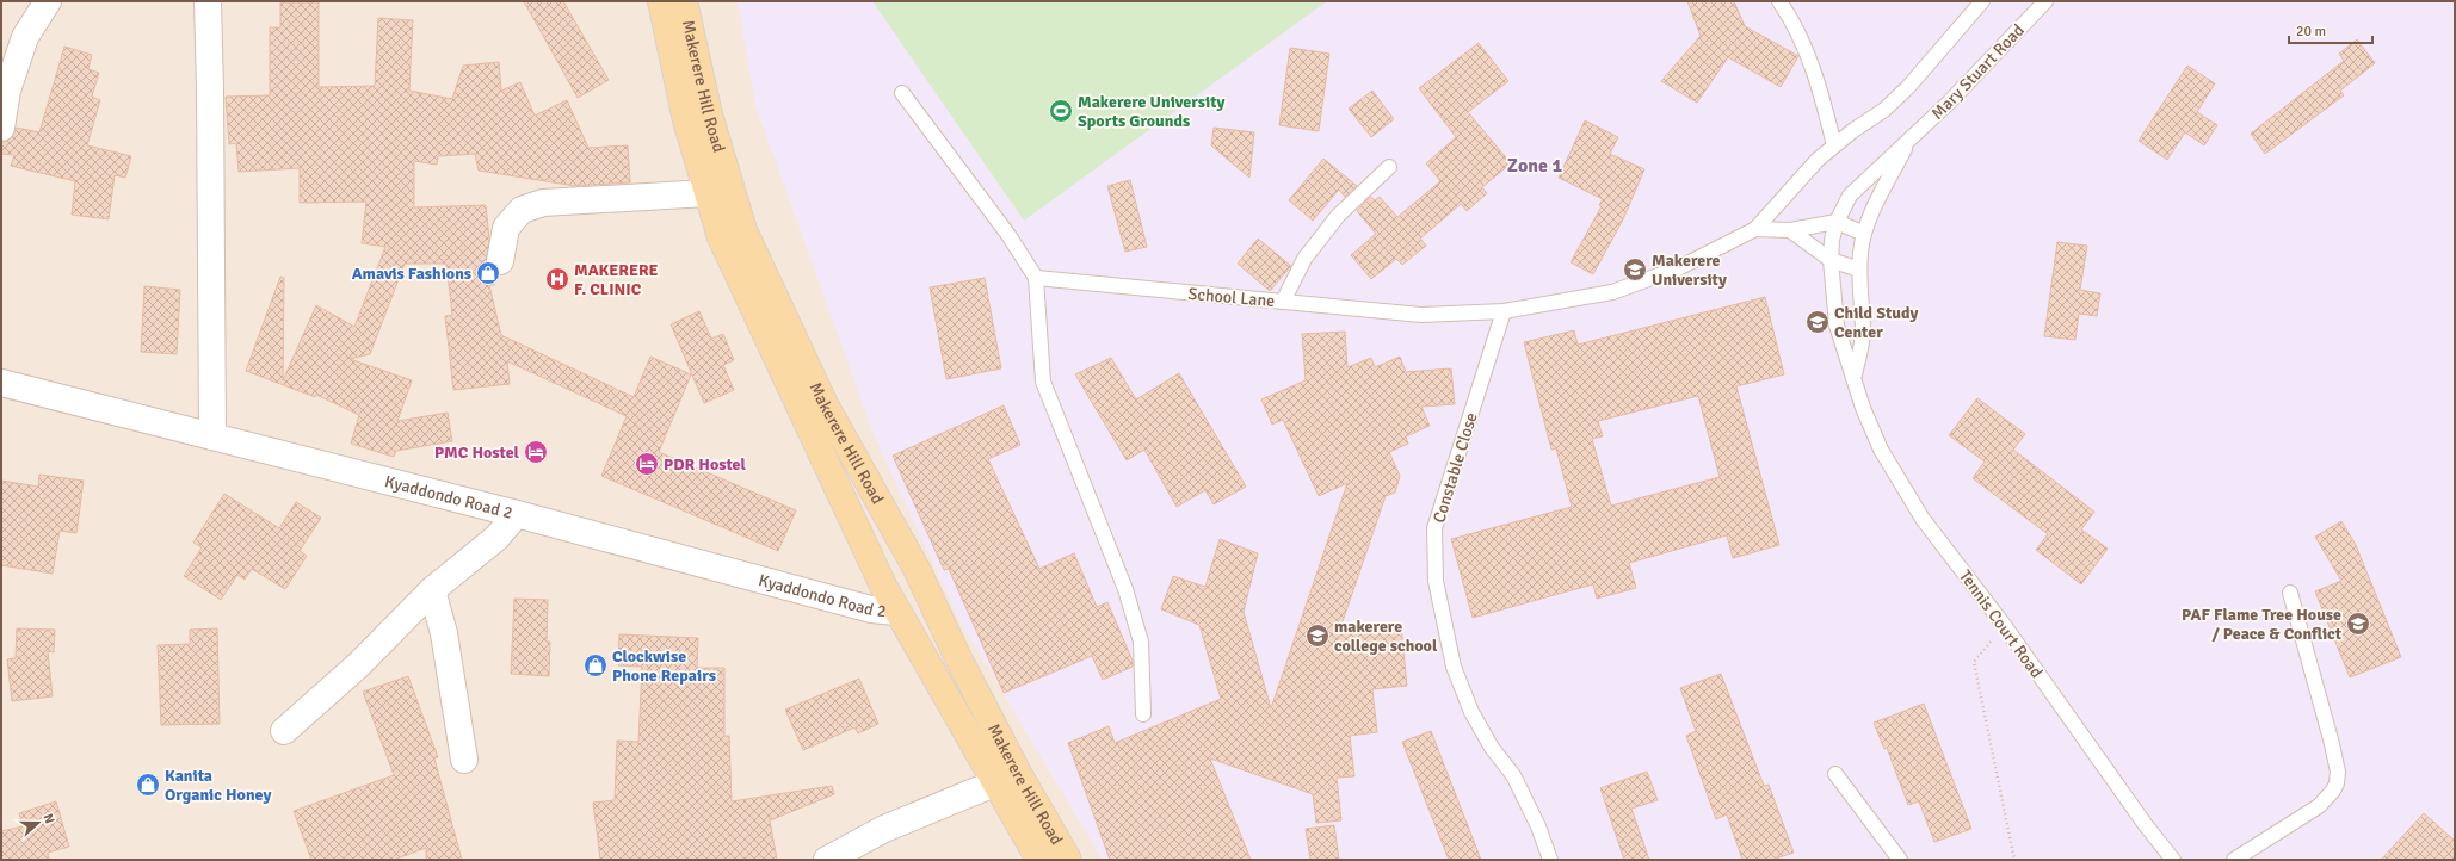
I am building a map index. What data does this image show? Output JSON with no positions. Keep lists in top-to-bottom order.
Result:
{
  "streets": {
    "main road": ["Makerere Hill Road"],
    "street": ["Kyaddondo Road 2"],
    "lane": [
      "Mary Stuart Road",
      "School Lane",
      "Constable Close",
      "Tennis Court Road"
    ]
  },
  "crossings": [
    ["Mary Stuart Road", "Tennis Court Road"],
    ["Makerere Hill Road", "Kyaddondo Road 2"],
    ["School Lane", "Constable Close"],
    ["School Lane", "Tennis Court Road"]
  ],
  "districts": ["Zone 1"],
  "places": {
    "sports": ["Makerere University Sports Grounds"],
    "school or university": [
      "Makerere University",
      "Child Study Center",
      "PAF Flame Tree House / Peace & Conflict",
      "makerere college school"
    ],
    "shop": ["Amavis Fashions", "Clockwise Phone Repairs", "Kanita Organic Honey"],
    "hospital": ["MAKERERE F. CLINIC"],
    "hotel": ["PMC Hostel", "PDR Hostel"]
  },
  "scale_bar": "20 m",
  "north": "right"
}
